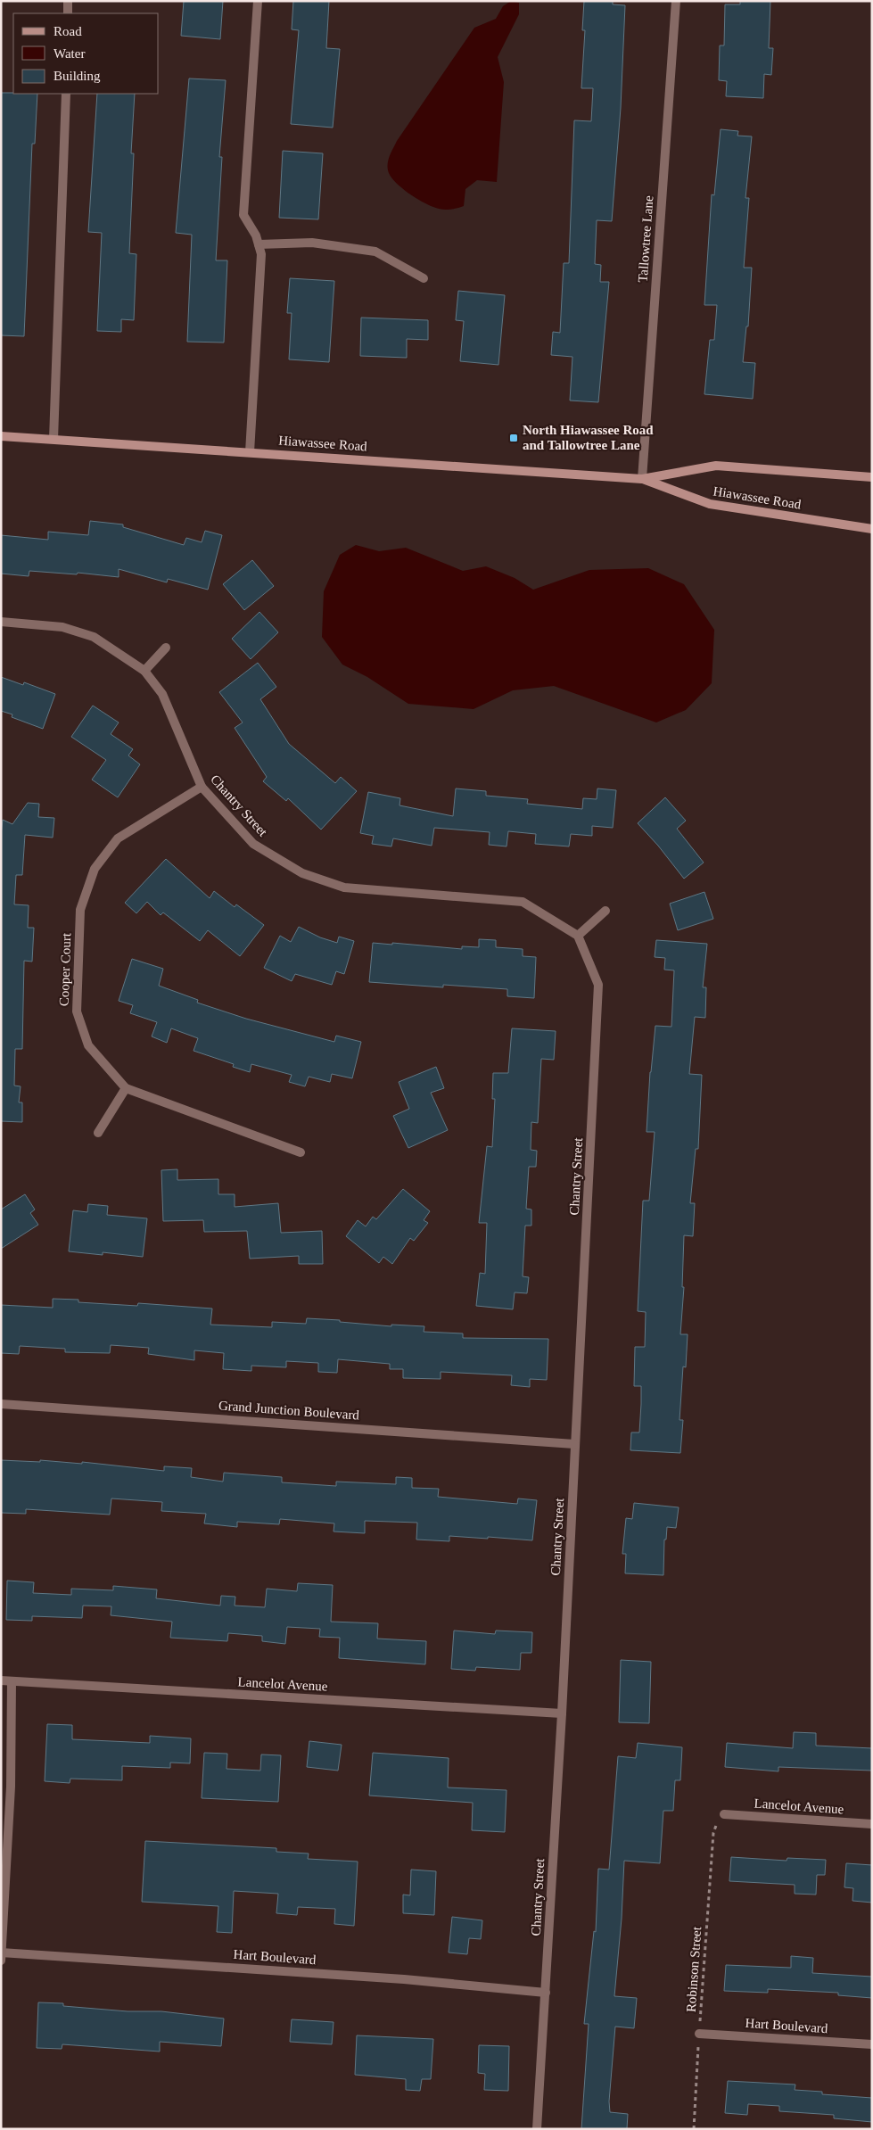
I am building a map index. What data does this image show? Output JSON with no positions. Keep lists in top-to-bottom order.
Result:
{
  "streets": {
    "main road": ["Hiawassee Road"],
    "street": [
      "Tallowtree Lane",
      "Chantry Street",
      "Cooper Court",
      "Grand Junction Boulevard",
      "Lancelot Avenue",
      "Hart Boulevard"
    ],
    "path": ["Robinson Street"]
  },
  "crossings": [
    ["Tallowtree Lane", "Hiawassee Road"],
    ["Chantry Street", "Cooper Court"],
    ["Chantry Street", "Grand Junction Boulevard"],
    ["Chantry Street", "Lancelot Avenue"],
    ["Chantry Street", "Hart Boulevard"],
    ["Lancelot Avenue", "Robinson Street"],
    ["Hart Boulevard", "Robinson Street"]
  ],
  "places": {
    "transit": ["North Hiawassee Road and Tallowtree Lane"]
  },
  "legend": ["Road", "Water", "Building"]
}
